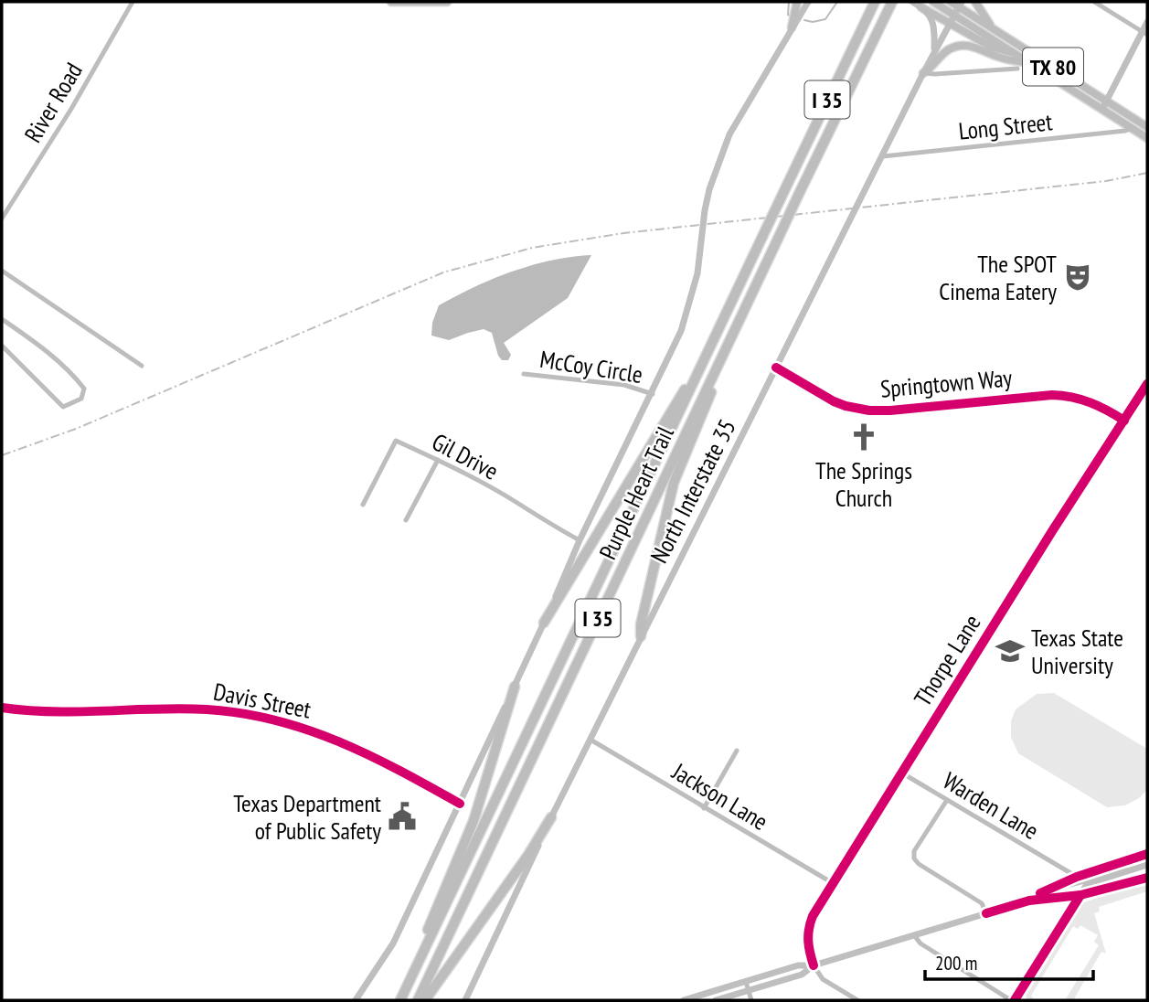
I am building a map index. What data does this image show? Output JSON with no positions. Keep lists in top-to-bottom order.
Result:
{
  "streets": {
    "highway": ["I 35", "Purple Heart Trail"],
    "main road": ["TX 80", "North Interstate 35", "Thorpe Lane"],
    "street": [
      "River Road",
      "Long Street",
      "McCoy Circle",
      "Springtown Way",
      "Gil Drive",
      "Davis Street",
      "Jackson Lane",
      "Warden Lane"
    ]
  },
  "crossings": [
    ["TX 80", "Long Street"],
    ["TX 80", "North Interstate 35"],
    ["Long Street", "North Interstate 35"],
    ["Springtown Way", "North Interstate 35"],
    ["Springtown Way", "Thorpe Lane"],
    ["North Interstate 35", "Jackson Lane"],
    ["Thorpe Lane", "Jackson Lane"],
    ["Thorpe Lane", "Warden Lane"]
  ],
  "places": {
    "theatre": ["The SPOT Cinema Eatery"],
    "church": ["The Springs Church"],
    "school or university": ["Texas State University"],
    "public building": ["Texas Department of Public Safety"]
  },
  "scale_bar": "200 m"
}
